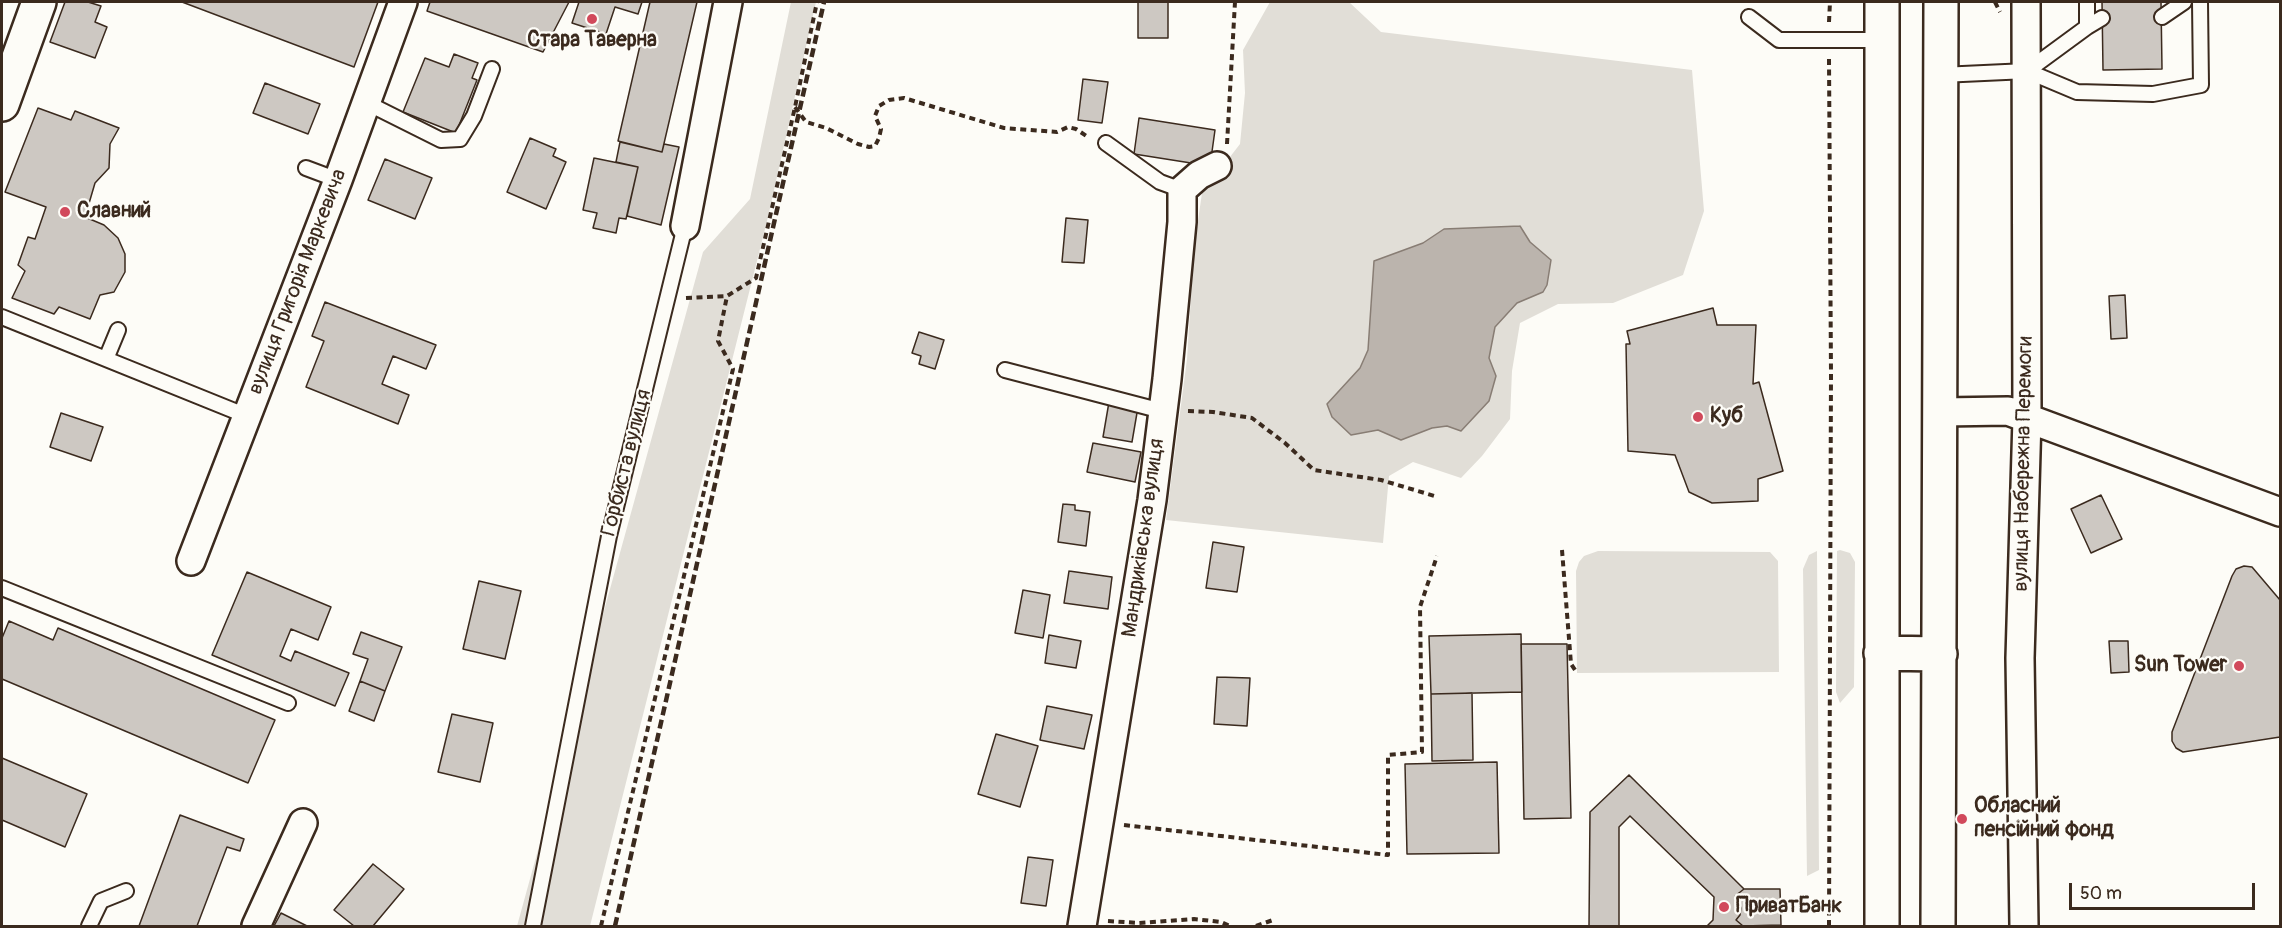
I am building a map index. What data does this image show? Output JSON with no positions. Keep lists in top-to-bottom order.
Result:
{
  "streets": {
    "street": [
      "вулиця Григорія Маркевича",
      "Горбиста вулиця",
      "вулиця Набережна Перемоги",
      "Мандриківська вулиця"
    ]
  },
  "places": [
    "Стара Таверна",
    "Славний",
    "Куб",
    "Sun Tower",
    "Обласний пенсійний фонд",
    "ПриватБанк"
  ],
  "scale_bar": "50 m"
}
